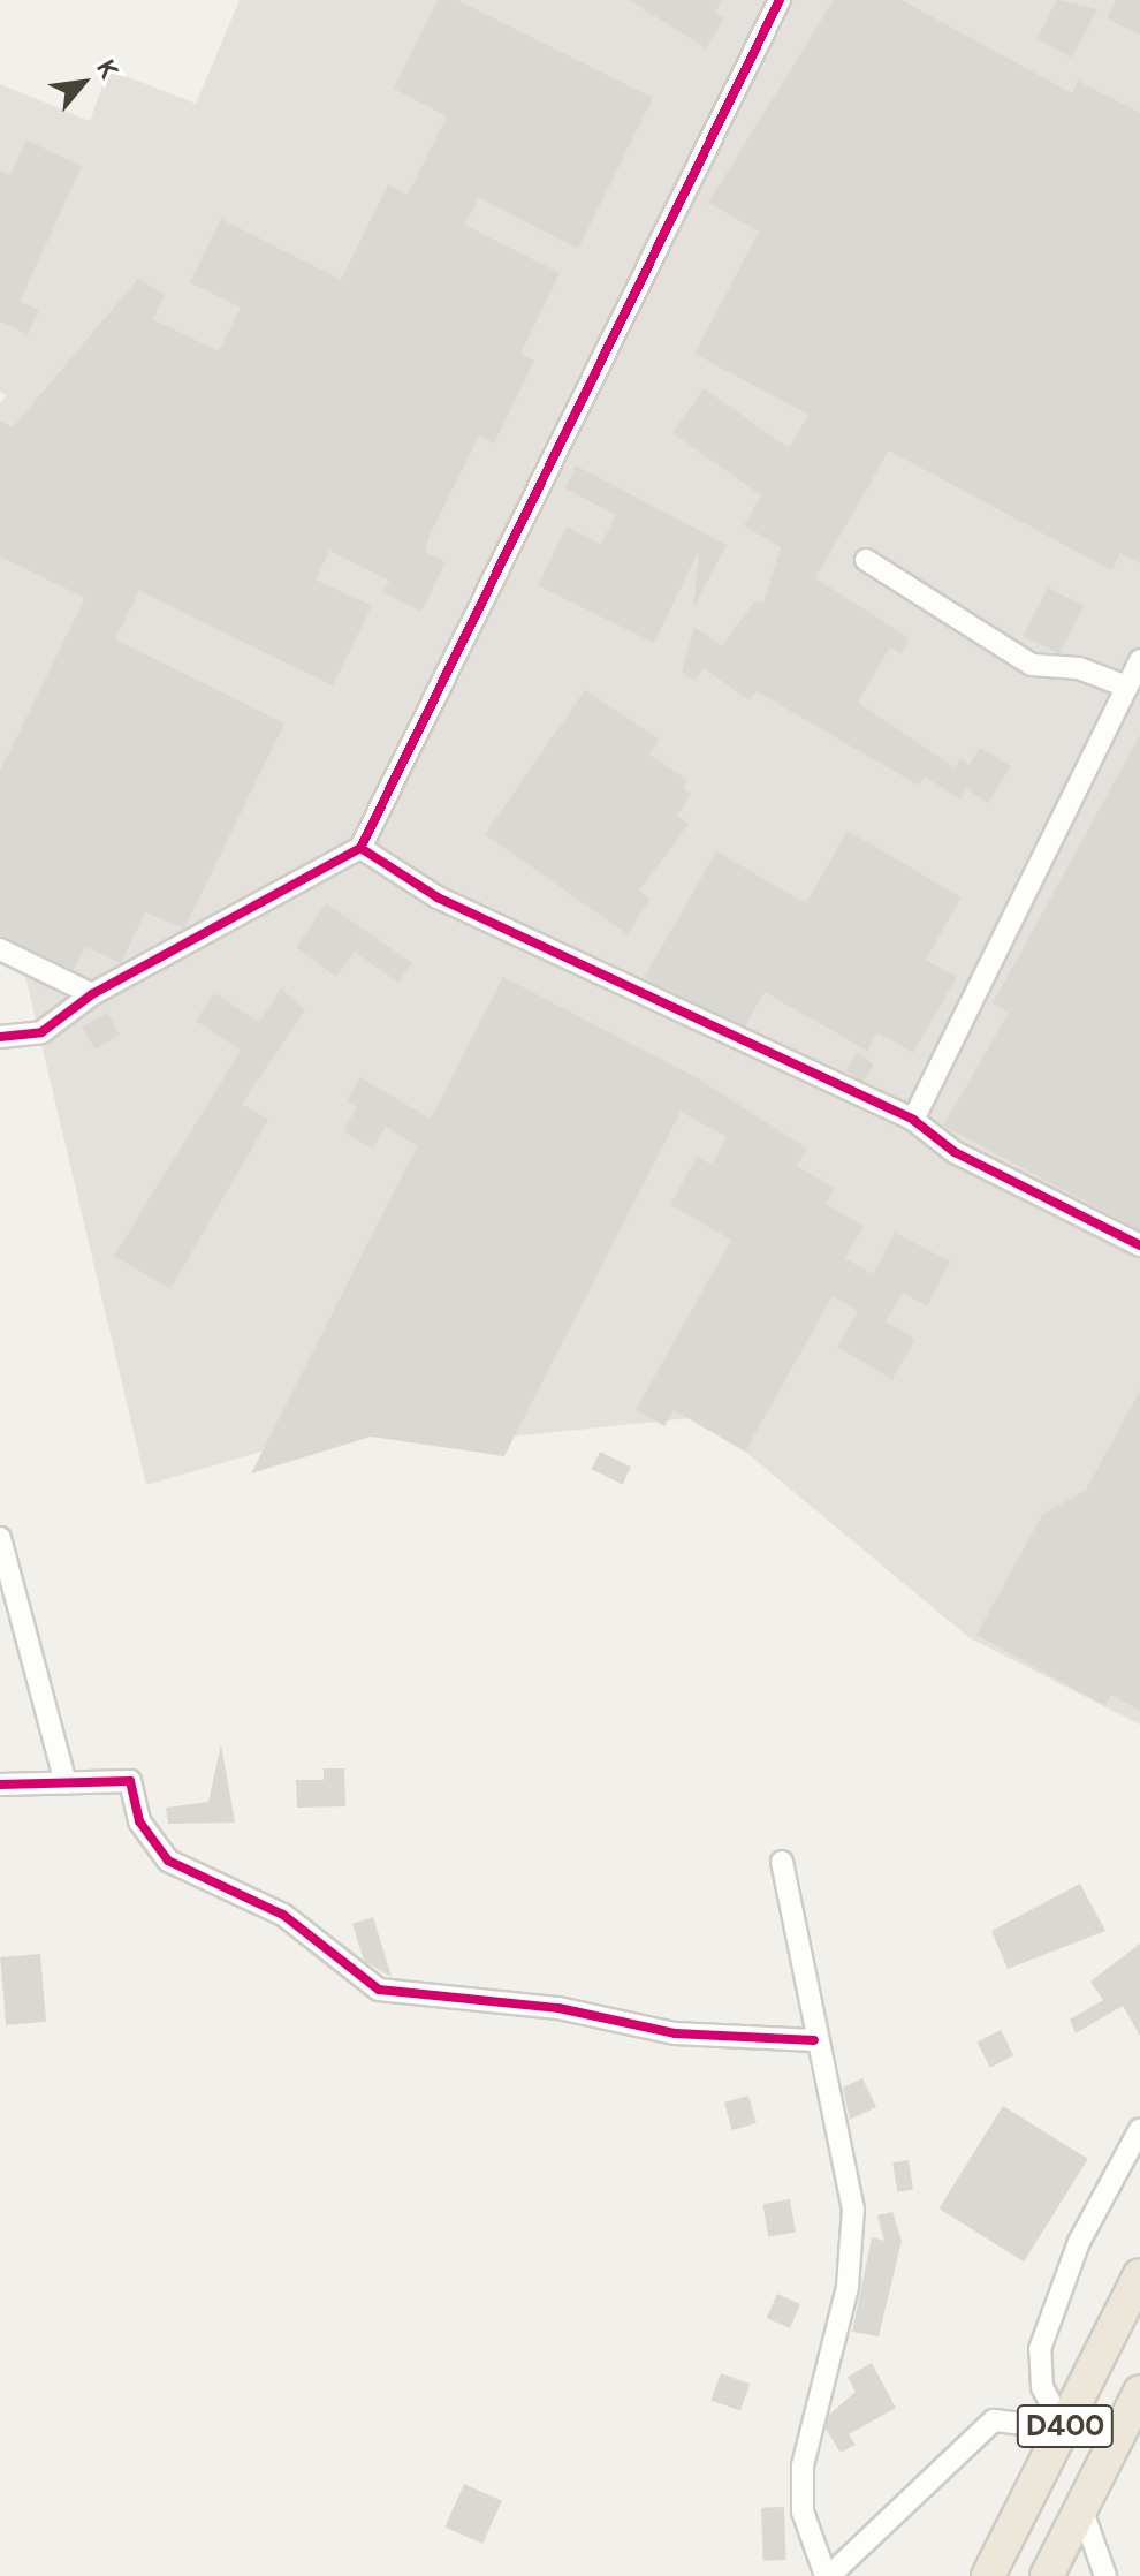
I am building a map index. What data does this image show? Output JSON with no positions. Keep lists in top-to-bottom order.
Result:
{
  "streets": {
    "highway": ["D400"]
  },
  "north": "top right"
}
